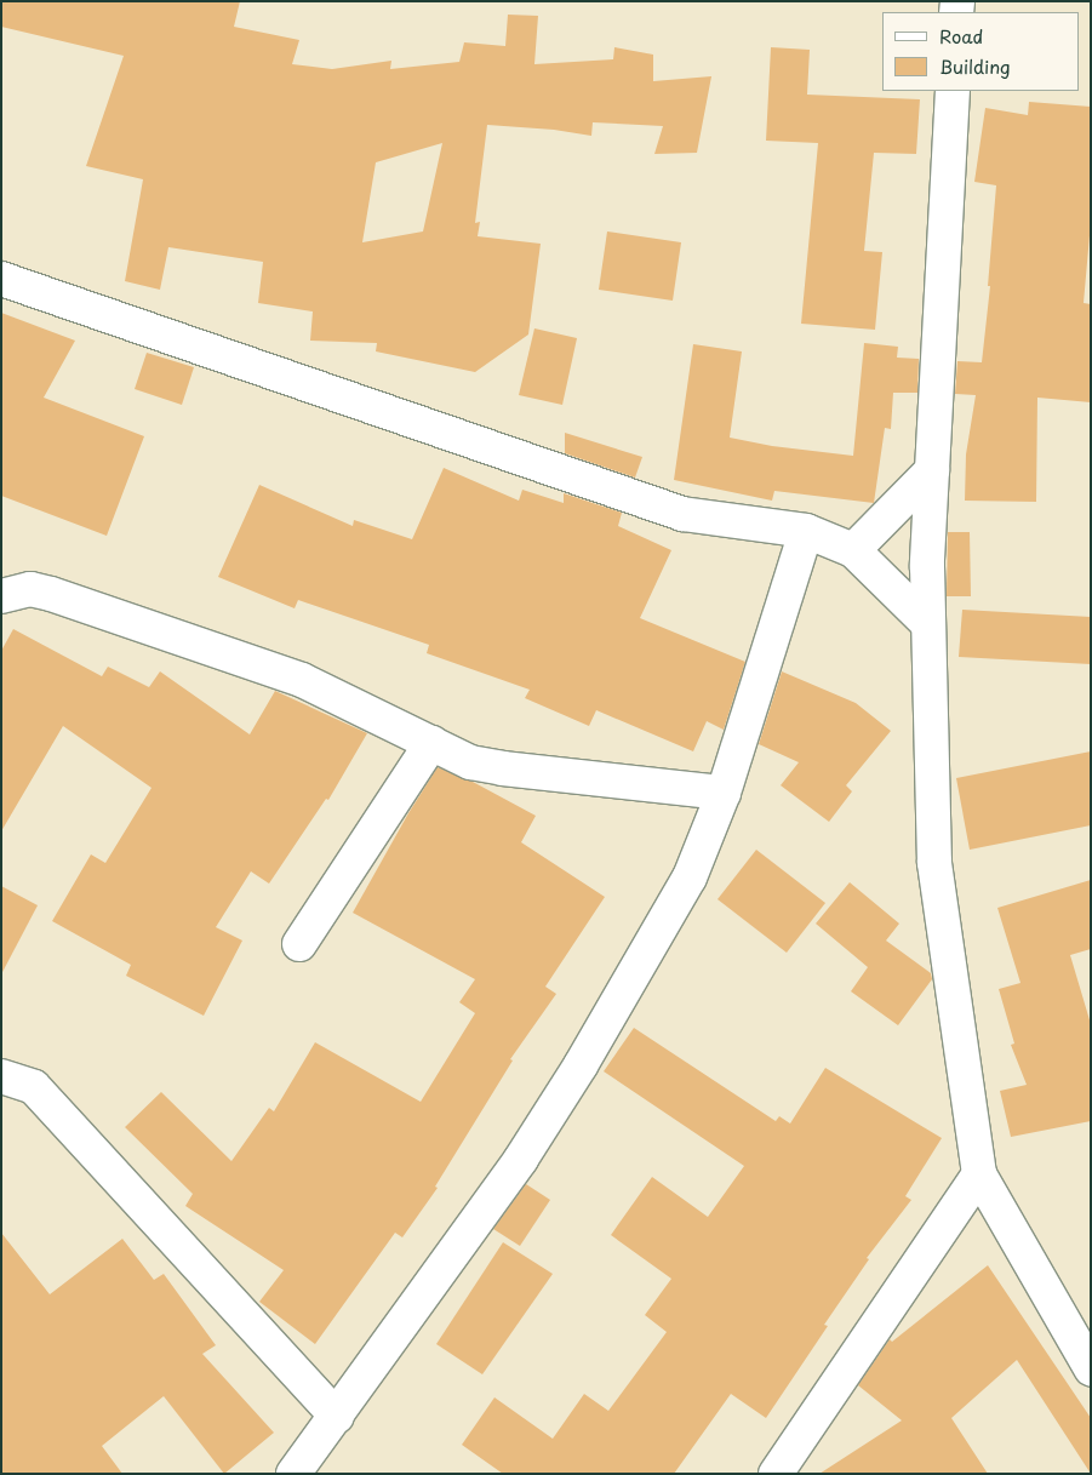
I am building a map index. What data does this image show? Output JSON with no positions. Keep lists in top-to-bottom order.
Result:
{
  "legend": ["Road", "Building"]
}
